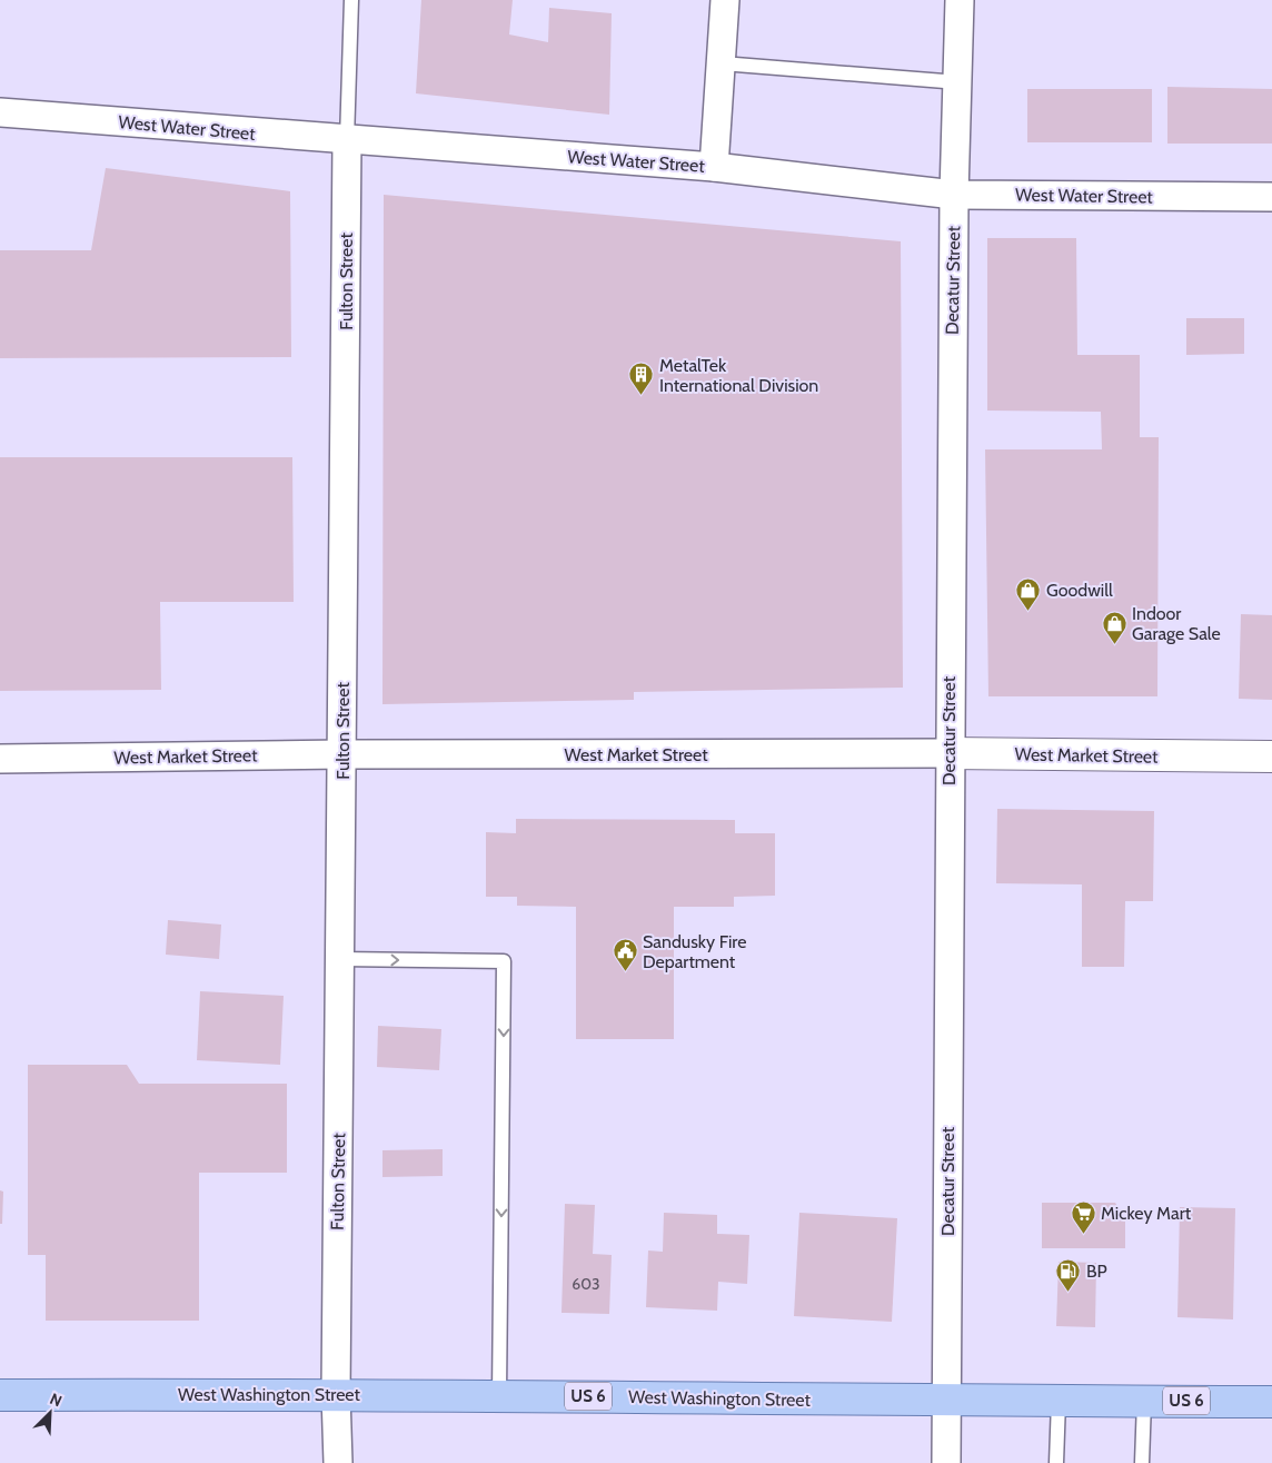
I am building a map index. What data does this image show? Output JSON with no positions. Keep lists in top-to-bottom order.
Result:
{
  "streets": {
    "main road": ["West Washington Street", "US 6"],
    "street": [
      "West Water Street",
      "Decatur Street",
      "Fulton Street",
      "West Market Street"
    ]
  },
  "crossings": [
    ["West Water Street", "Decatur Street"],
    ["West Water Street", "Fulton Street"],
    ["Decatur Street", "West Market Street"],
    ["Decatur Street", "West Washington Street"],
    ["Fulton Street", "West Market Street"],
    ["Fulton Street", "West Washington Street"]
  ],
  "places": {
    "building": ["MetalTek International Division"],
    "shop": ["Goodwill", "Indoor Garage Sale"],
    "public building": ["Sandusky Fire Department"],
    "supermarket": ["Mickey Mart"],
    "fuel station": ["BP"]
  },
  "house_numbers": ["603"],
  "north": "top right"
}
